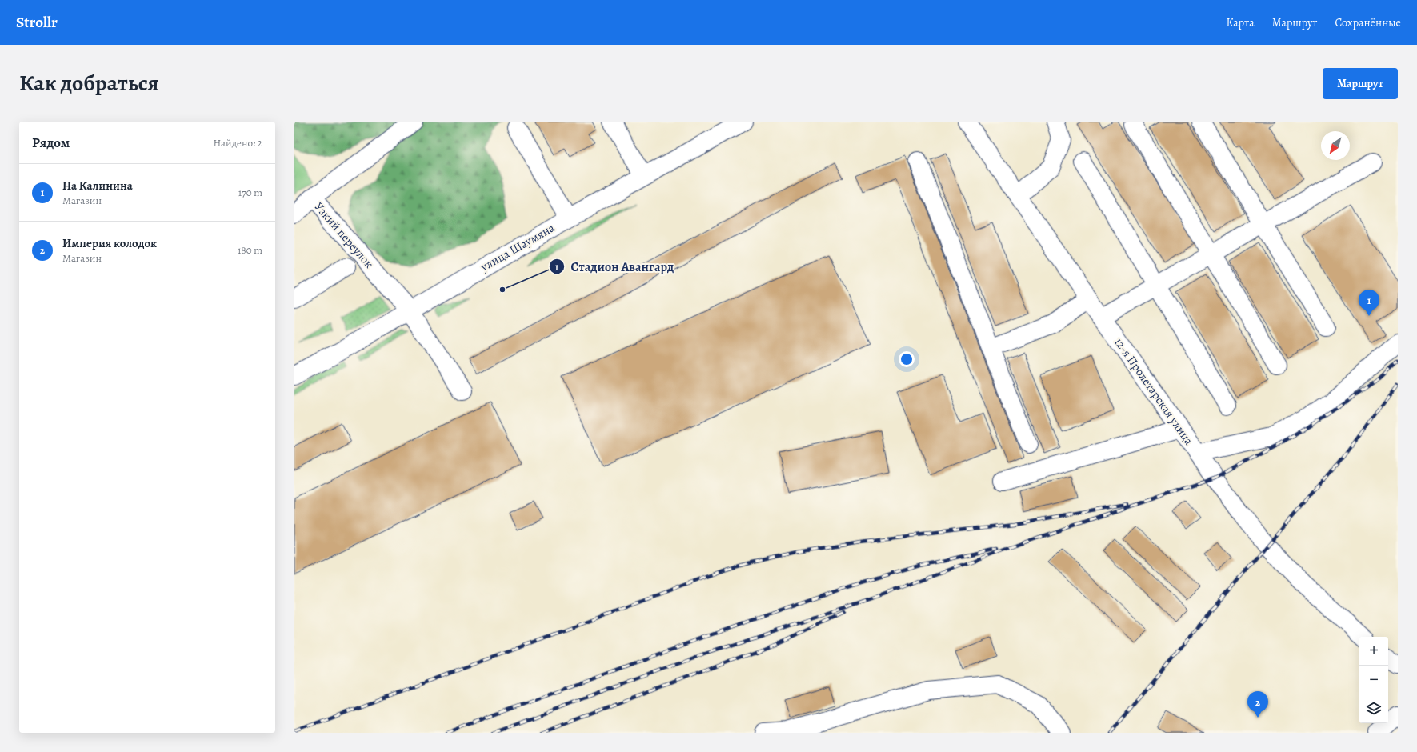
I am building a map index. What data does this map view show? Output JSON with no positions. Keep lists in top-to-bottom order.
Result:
{
  "streets": {
    "main road": ["Узкий переулок", "улица Шаумяна", "12-я Пролетарская улица"]
  },
  "crossings": [
    ["Узкий переулок", "улица Шаумяна"]
  ],
  "places": ["Стадион Авангард"],
  "north": "bottom left",
  "page": {
    "header": "Strollr",
    "nav": ["Карта", "Маршрут", "Сохранённые"],
    "title": "Как добраться",
    "buttons": "Маршрут",
    "heading": ["Рядом", "Найдено: 2"],
    "list": [
      {
        "mark": "1",
        "name": "На Калинина",
        "note": "Магазин",
        "value": "170 m"
      },
      {
        "mark": "2",
        "name": "Империя колодок",
        "note": "Магазин",
        "value": "180 m"
      }
    ],
    "pins": ["1", "2"],
    "map_buttons": ["+", "−"]
  }
}
